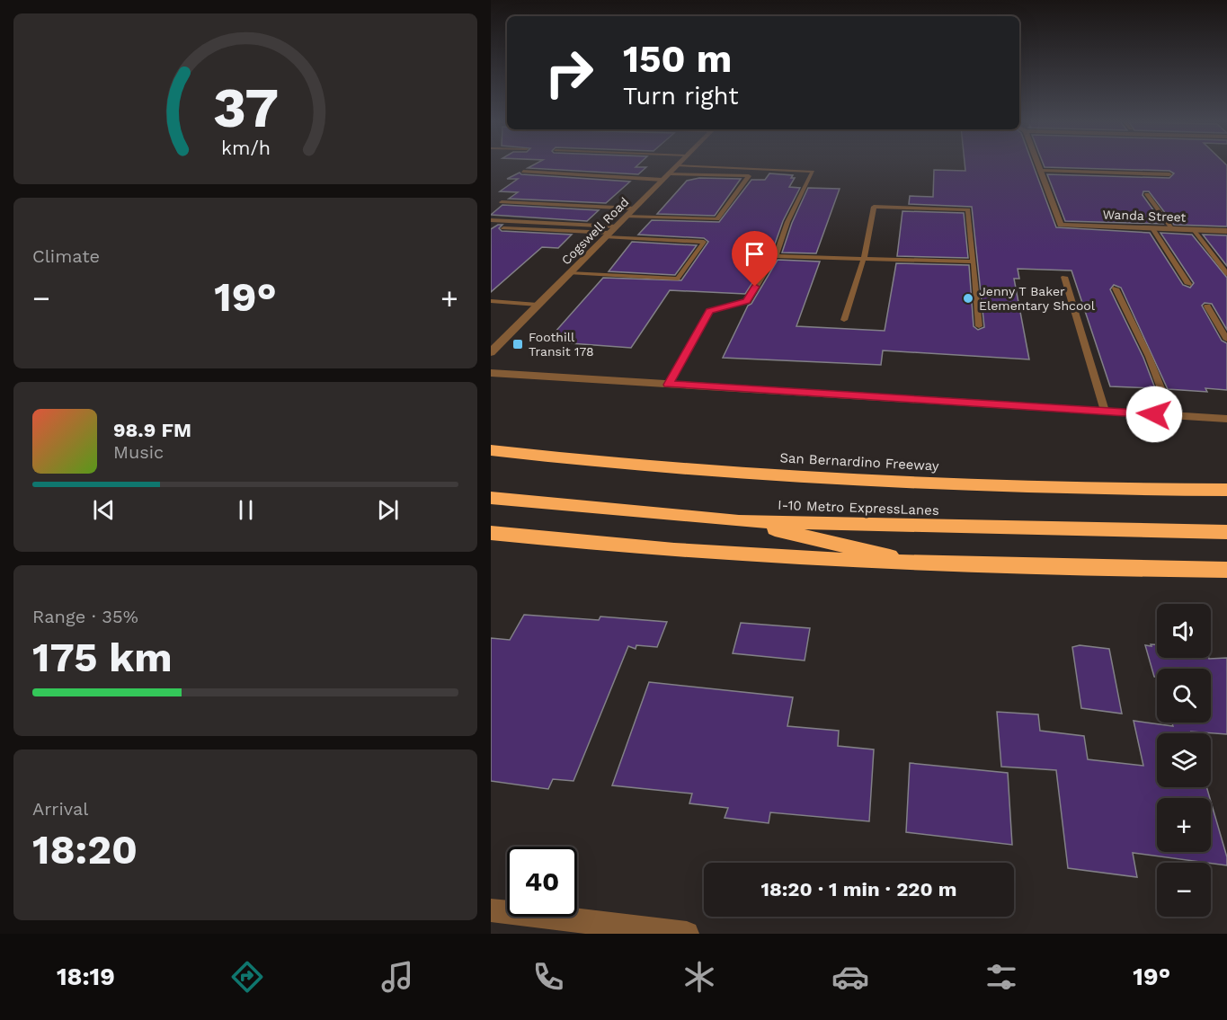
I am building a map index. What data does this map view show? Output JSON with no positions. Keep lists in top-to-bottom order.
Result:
{
  "streets": {
    "highway": ["San Bernardino Freeway", "I-10 Metro ExpressLanes"],
    "street": ["Wanda Street", "Cogswell Road"]
  },
  "places": {
    "other": ["Jenny T Baker Elementary Shcool"],
    "transit": ["Foothill Transit 178"]
  },
  "page": {
    "turn": ["150 m", "Turn right"],
    "tile": [
      "Climate",
      ["Range · 35%", "175 km"],
      ["Arrival", "18:20"]
    ],
    "heat": ["−", "19°", "+"],
    "song": ["98.9 FM", "Music"],
    "map_buttons": ["+", "−"],
    "limit": "40",
    "trip": "18:20 · 1 min · 220 m",
    "tabs": ["18:19", "19°"],
    "gauge": ["37", "km/h"]
  }
}
